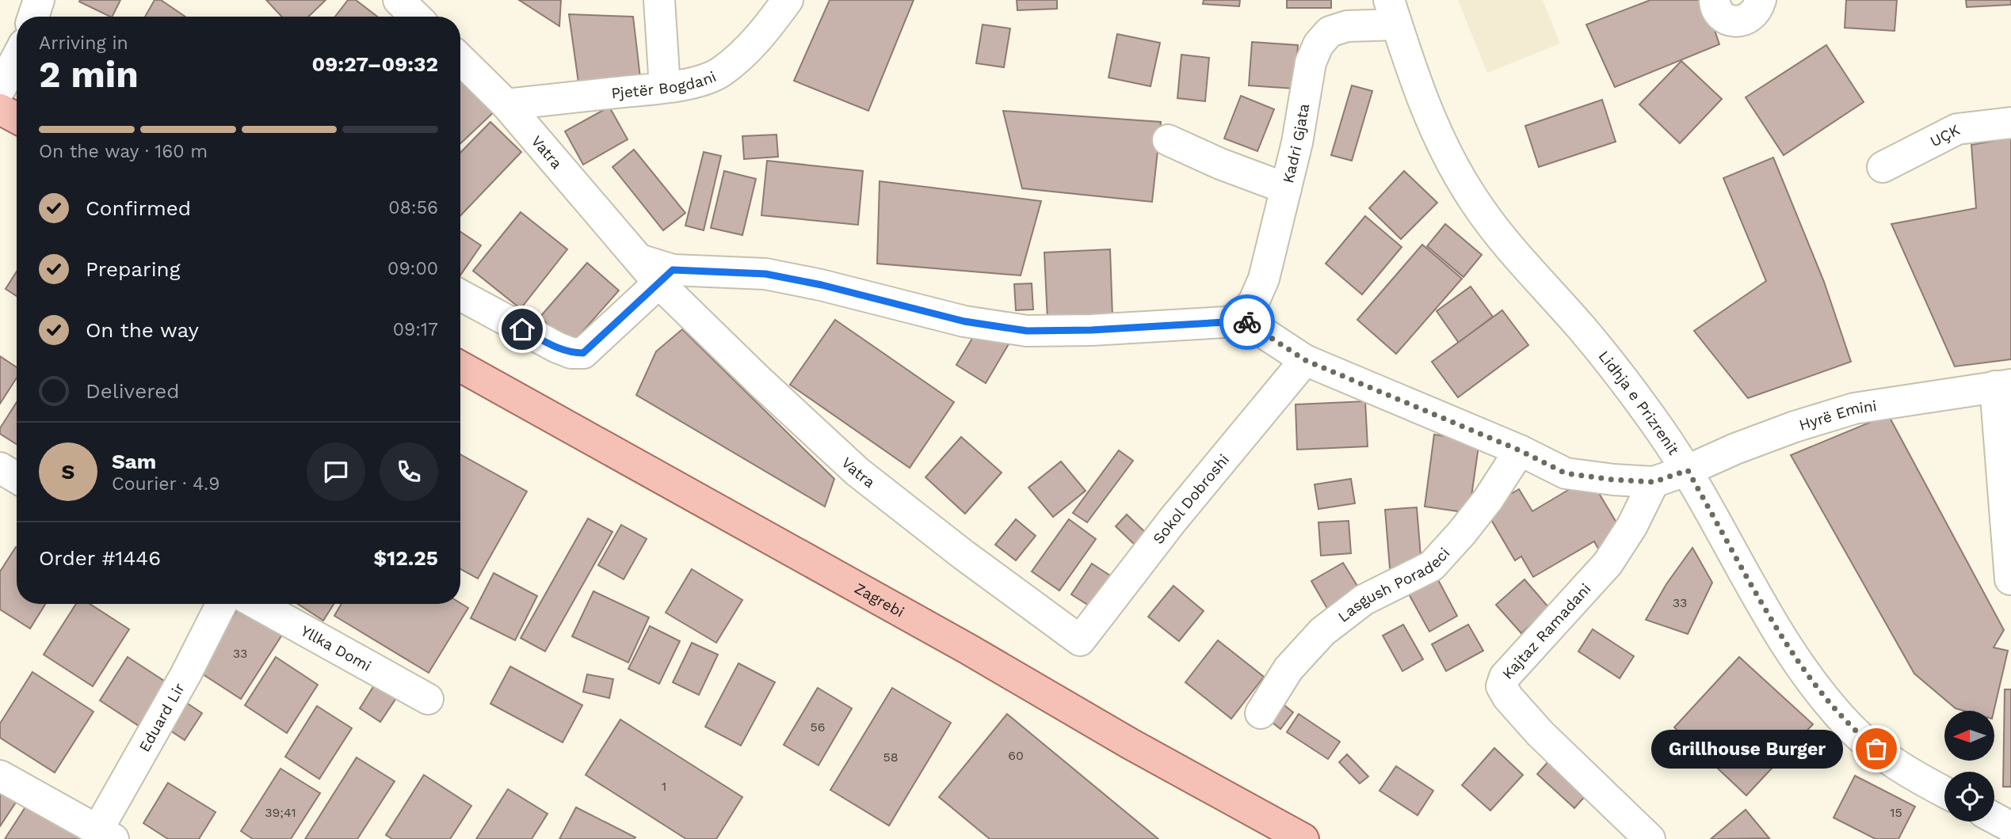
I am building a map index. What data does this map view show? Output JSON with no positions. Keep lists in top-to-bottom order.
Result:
{
  "streets": {
    "main road": ["Zagrebi"],
    "street": [
      "Pjetër Bogdani",
      "UÇK",
      "Kadri Gjata",
      "Vatra",
      "Lidhja e Prizrenit",
      "Hyrë Emini",
      "Sokol Dobroshi",
      "Lasgush Poradeci",
      "Kajtaz Ramadani",
      "Yllka Domi",
      "Eduard Lir"
    ]
  },
  "crossings": [
    ["Pjetër Bogdani", "Vatra"],
    ["Kadri Gjata", "Lidhja e Prizrenit"],
    ["Vatra", "Sokol Dobroshi"],
    ["Lidhja e Prizrenit", "Hyrë Emini"]
  ],
  "places": ["Grillhouse Burger"],
  "house_numbers": [
    "33",
    "33",
    "56",
    "60",
    "58",
    "1",
    "39;41",
    "15"
  ],
  "north": "left",
  "page": {
    "heading": ["2 min", "Arriving in", "09:27–09:32"],
    "panel": [
      "Sam",
      "Courier · 4.9",
      "Order #1446",
      "$12.25"
    ],
    "bar": "On the way · 160 m",
    "list": [
      ["Confirmed", "08:56"],
      ["Preparing", "09:00"],
      ["On the way", "09:17"],
      "Delivered"
    ],
    "round": "S",
    "bubble": "Grillhouse Burger"
  }
}
